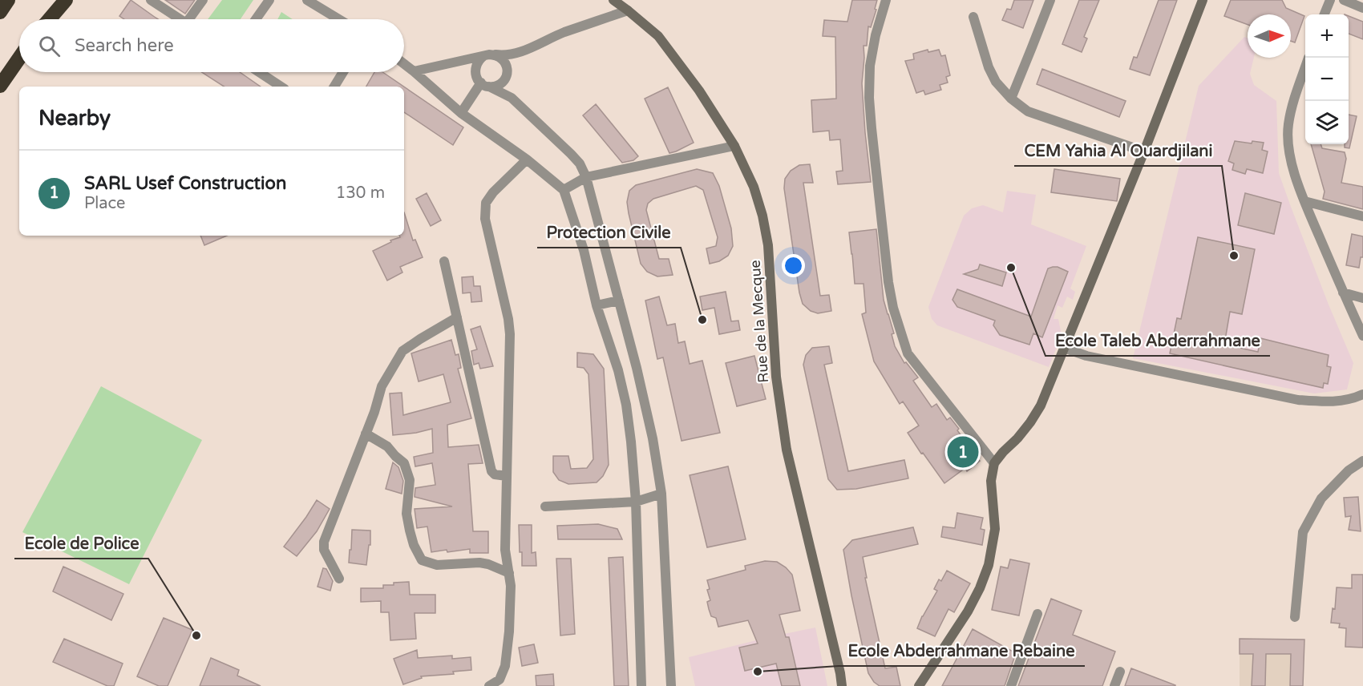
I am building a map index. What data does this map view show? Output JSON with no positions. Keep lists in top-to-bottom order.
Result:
{
  "streets": {
    "street": ["Rue de la Mecque"]
  },
  "places": [
    "CEM Yahia Al Ouardjilani",
    "Ecole Taleb Abderrahmane",
    "Protection Civile",
    "Ecole de Police",
    "Ecole Abderrahmane Rebaine"
  ],
  "north": "right",
  "page": {
    "map_buttons": ["+", "−"],
    "search": "Search here",
    "heading": "Nearby",
    "list": [
      {
        "mark": "1",
        "name": "SARL Usef Construction",
        "note": "Place",
        "value": "130 m"
      }
    ],
    "pins": "1"
  }
}
